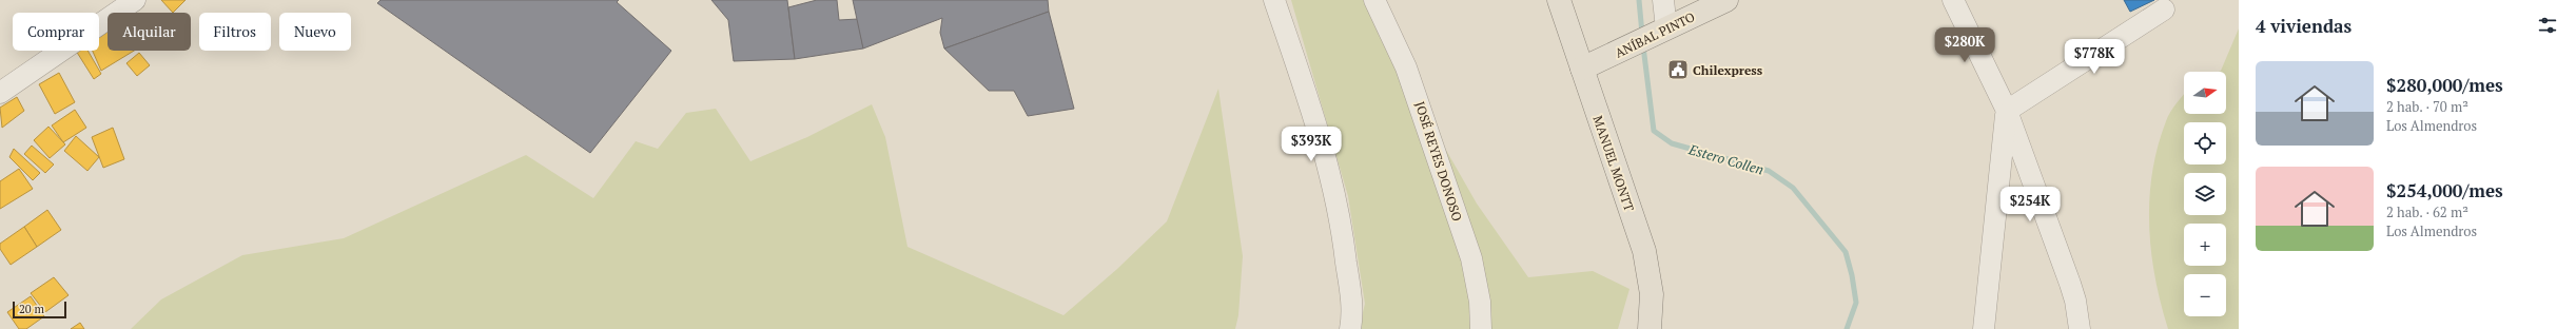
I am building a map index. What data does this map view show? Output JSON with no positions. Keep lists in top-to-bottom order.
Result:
{
  "streets": {
    "main road": ["ANÍBAL PINTO", "MANUEL MONTT"],
    "street": ["JOSÉ REYES DONOSO"]
  },
  "crossings": [
    ["ANÍBAL PINTO", "MANUEL MONTT"]
  ],
  "water": ["Estero Collen"],
  "places": {
    "public building": ["Chilexpress"]
  },
  "scale_bar": "20 m",
  "north": "right",
  "page": {
    "heading": "4 viviendas",
    "chip": [
      "Comprar",
      "Alquilar",
      "Filtros",
      "Nuevo"
    ],
    "price": [
      "$280K",
      "$778K",
      "$393K",
      "$254K"
    ],
    "list": [
      {
        "name": "$280,000/mes",
        "note": "2 hab. · 70 m² · Los Almendros"
      },
      {
        "name": "$254,000/mes",
        "note": "2 hab. · 62 m² · Los Almendros"
      }
    ],
    "map_buttons": ["+", "−"],
    "scale": "20 m"
  }
}
